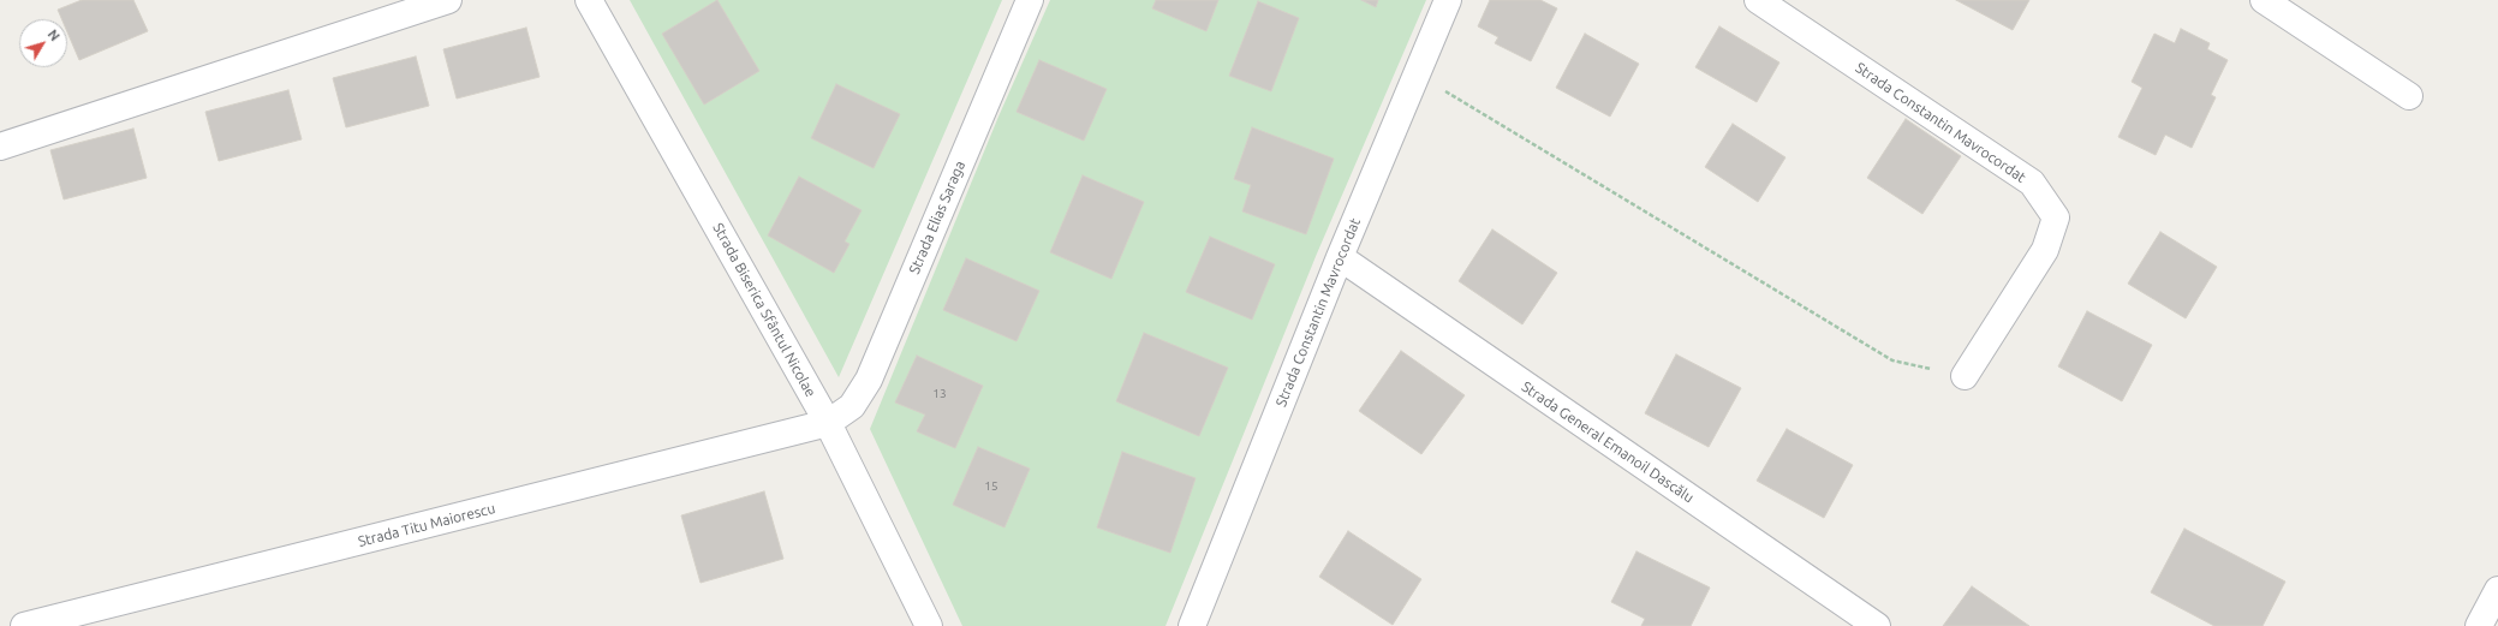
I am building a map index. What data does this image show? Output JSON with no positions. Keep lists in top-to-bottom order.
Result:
{
  "streets": {
    "street": [
      "Strada Constantin Mavrocordat",
      "Strada Elias Saraga",
      "Strada Biserica Sfântul Nicolae",
      "Strada General Emanoil Dascălu",
      "Strada Titu Maiorescu"
    ]
  },
  "crossings": [
    ["Strada Constantin Mavrocordat", "Strada General Emanoil Dascălu"],
    ["Strada Elias Saraga", "Strada Biserica Sfântul Nicolae"],
    ["Strada Elias Saraga", "Strada Titu Maiorescu"],
    ["Strada Biserica Sfântul Nicolae", "Strada Titu Maiorescu"]
  ],
  "house_numbers": ["13", "15"],
  "north": "top right"
}
